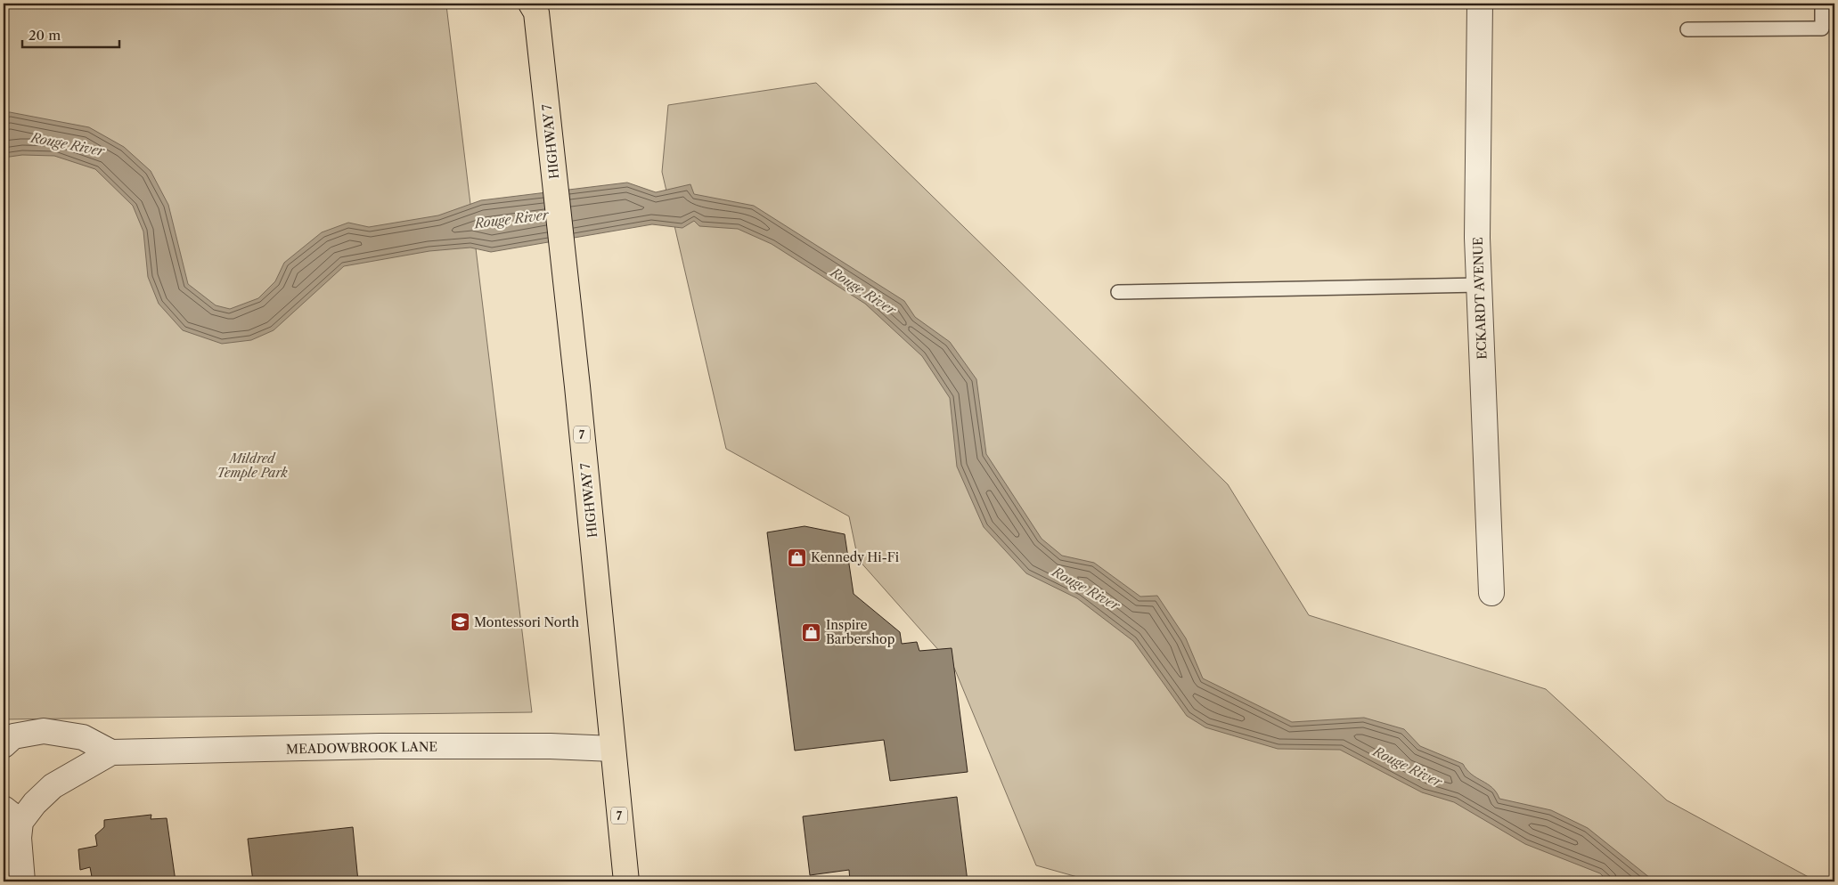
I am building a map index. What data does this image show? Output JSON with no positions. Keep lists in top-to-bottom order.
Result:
{
  "streets": {
    "main road": ["HIGHWAY 7", "7"],
    "street": ["ECKARDT AVENUE", "MEADOWBROOK LANE"]
  },
  "crossings": [
    ["HIGHWAY 7", "MEADOWBROOK LANE"]
  ],
  "water": ["Rouge River"],
  "parks": ["Mildred Temple Park"],
  "places": {
    "shop": ["Kennedy Hi-Fi", "Inspire Barbershop"],
    "school or university": ["Montessori North"]
  },
  "scale_bar": "20 m"
}
